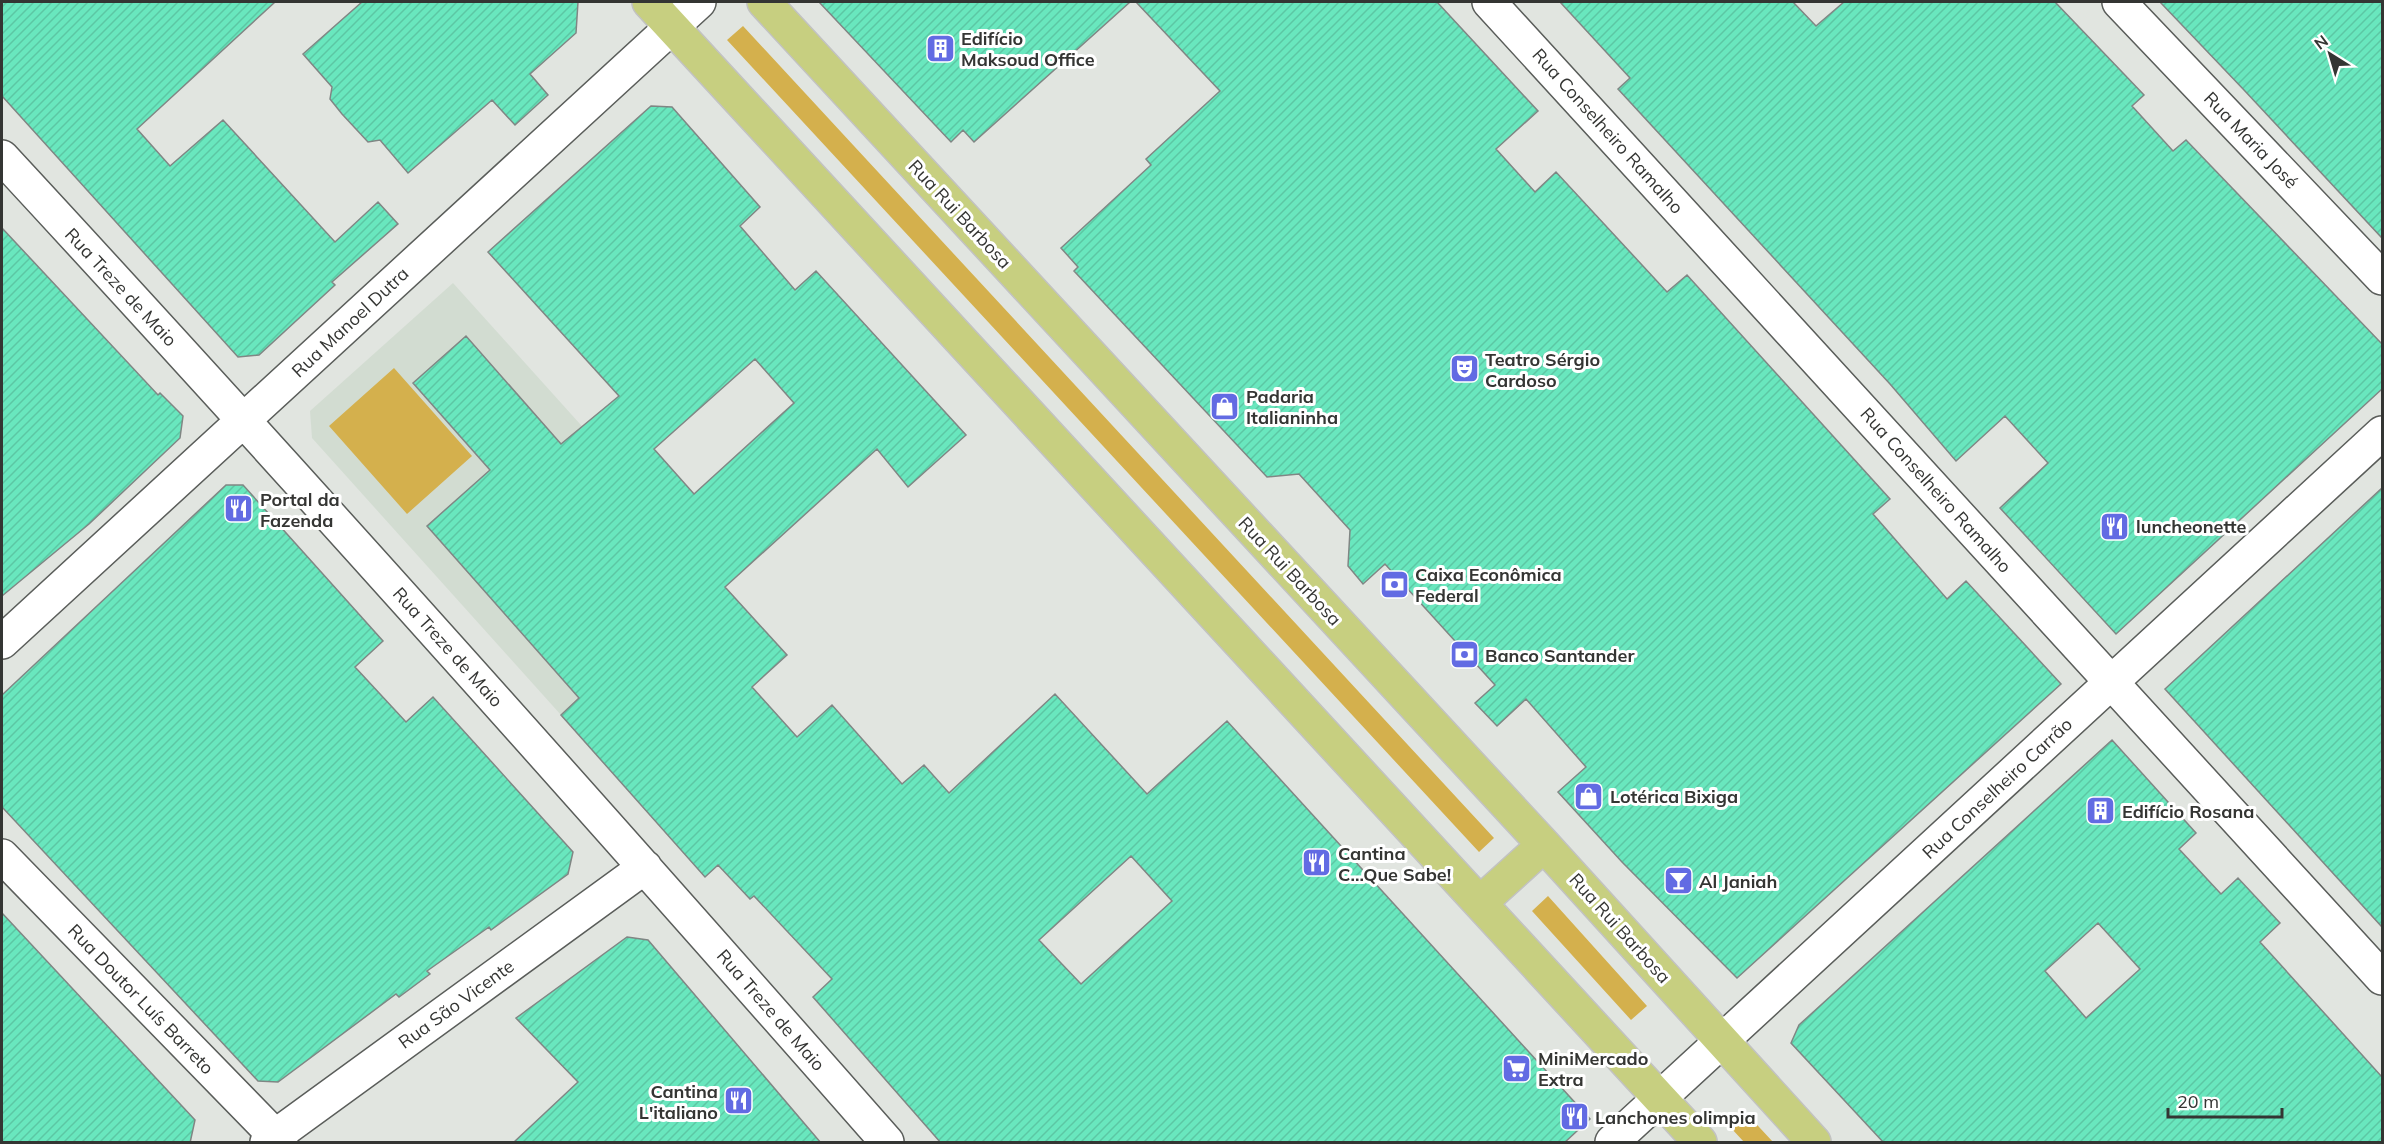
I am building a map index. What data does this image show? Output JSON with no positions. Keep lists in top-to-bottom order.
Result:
{
  "streets": {
    "main road": ["Rua Rui Barbosa"],
    "street": [
      "Rua Conselheiro Ramalho",
      "Rua Maria José",
      "Rua Treze de Maio",
      "Rua Manoel Dutra",
      "Rua Conselheiro Carrão",
      "Rua Doutor Luís Barreto",
      "Rua São Vicente"
    ]
  },
  "crossings": [
    ["Rua Conselheiro Ramalho", "Rua Conselheiro Carrão"],
    ["Rua Rui Barbosa", "Rua Conselheiro Carrão"],
    ["Rua Treze de Maio", "Rua Manoel Dutra"],
    ["Rua Treze de Maio", "Rua São Vicente"],
    ["Rua Doutor Luís Barreto", "Rua São Vicente"]
  ],
  "places": {
    "building": ["Edifício Maksoud Office", "Edifício Rosana"],
    "theatre": ["Teatro Sérgio Cardoso"],
    "shop": ["Padaria Italianinha", "Lotérica Bixiga"],
    "restaurant": [
      "Portal da Fazenda",
      "luncheonette",
      "Cantina C...Que Sabe!",
      "Cantina L'italiano",
      "Lanchones olimpia"
    ],
    "bank": ["Caixa Econômica Federal", "Banco Santander"],
    "bar": ["Al Janiah"],
    "supermarket": ["MiniMercado Extra"]
  },
  "scale_bar": "20 m",
  "north": "top left"
}
